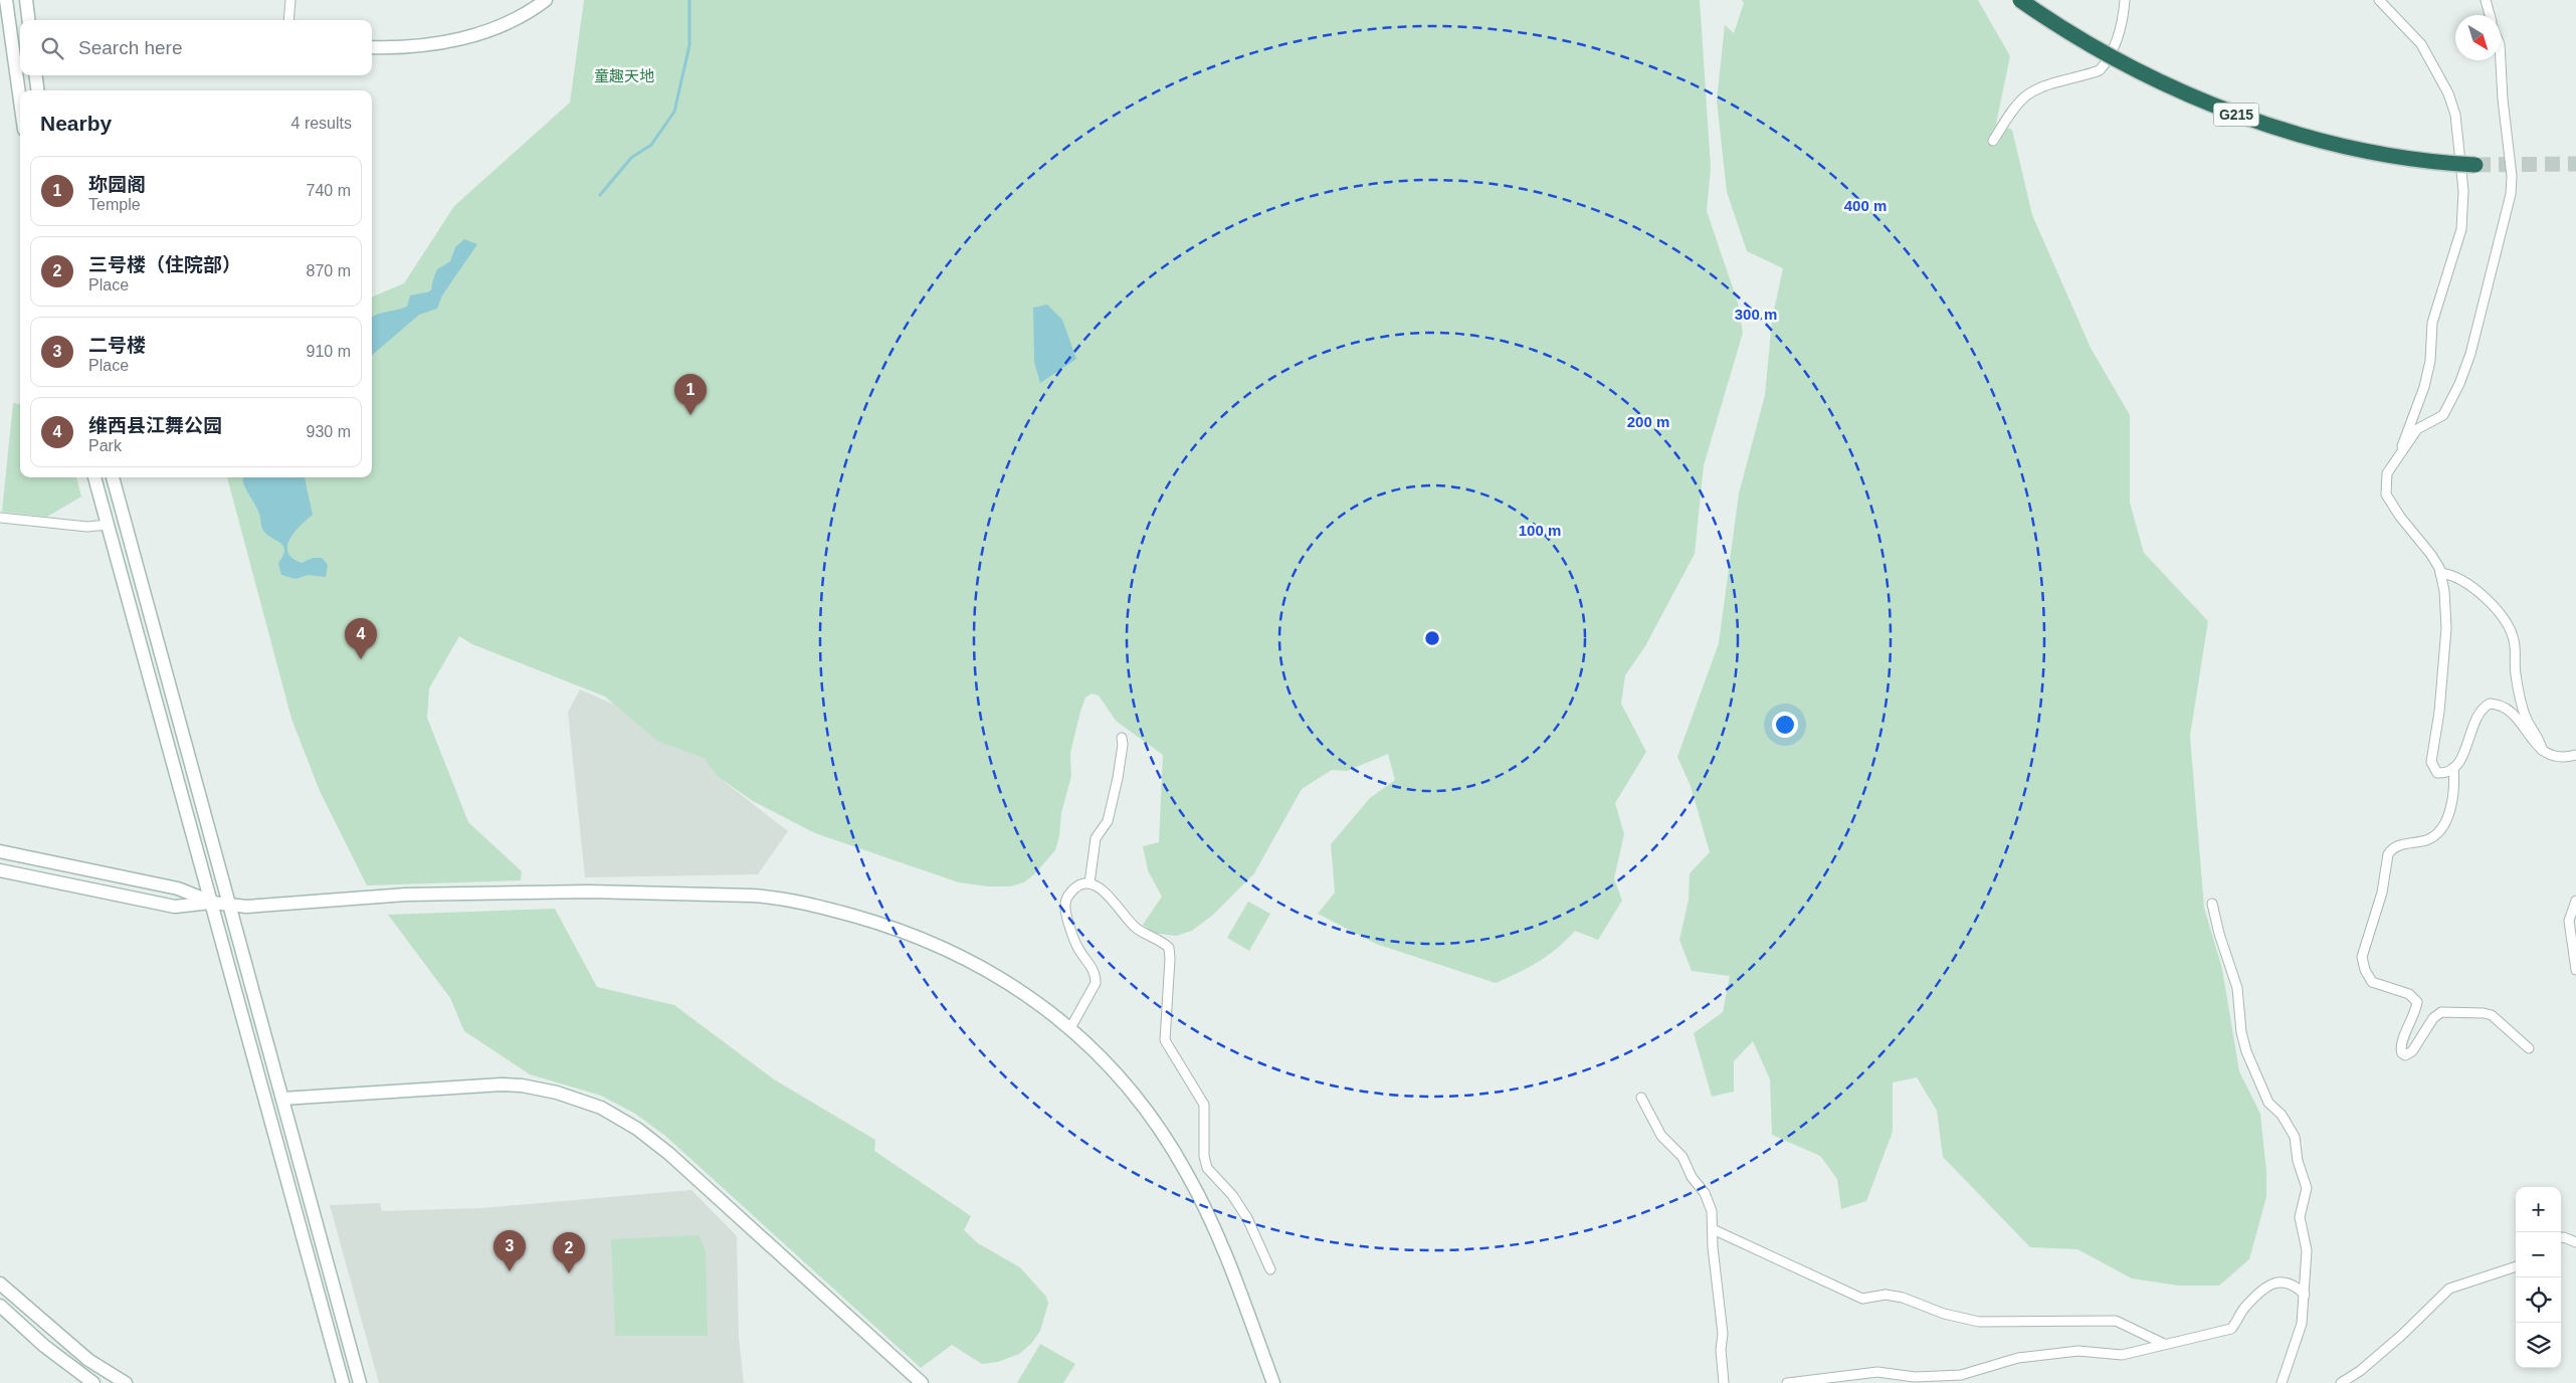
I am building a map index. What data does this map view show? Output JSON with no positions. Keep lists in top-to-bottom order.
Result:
{
  "streets": {
    "highway": ["G215"]
  },
  "parks": ["童趣天地"],
  "north": "bottom right",
  "page": {
    "search": "Search here",
    "heading": ["Nearby", "4 results"],
    "list": [
      {
        "mark": "1",
        "name": "珎园阁",
        "note": "Temple",
        "value": "740 m"
      },
      {
        "mark": "2",
        "name": "三号楼（住院部）",
        "note": "Place",
        "value": "870 m"
      },
      {
        "mark": "3",
        "name": "二号楼",
        "note": "Place",
        "value": "910 m"
      },
      {
        "mark": "4",
        "name": "维西县江舞公园",
        "note": "Park",
        "value": "930 m"
      }
    ],
    "pins": [
      "1",
      "4",
      "3",
      "2"
    ],
    "map_buttons": ["+", "−"]
  },
  "rings": [
    "400 m",
    "300 m",
    "200 m",
    "100 m"
  ]
}
